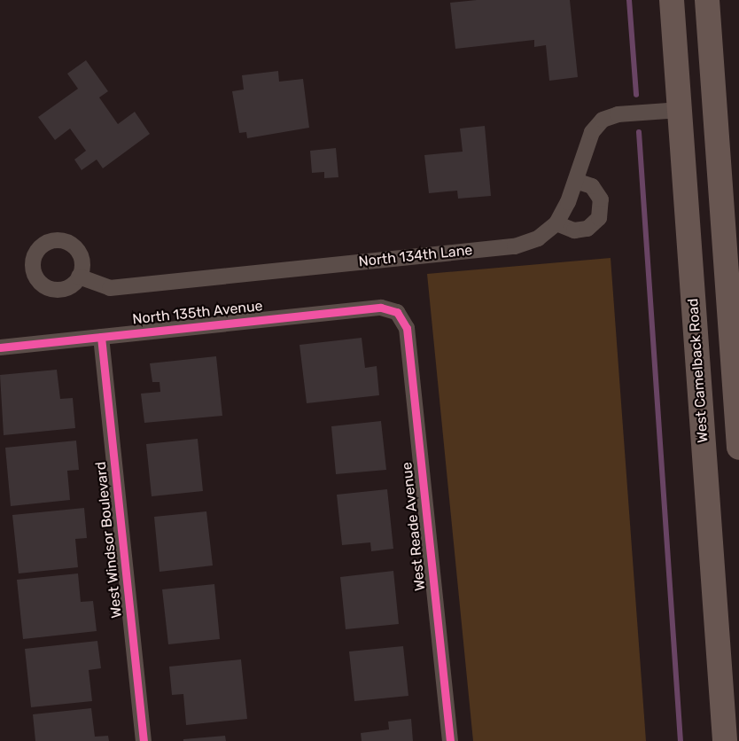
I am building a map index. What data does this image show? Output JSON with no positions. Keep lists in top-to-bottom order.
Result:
{
  "streets": {
    "main road": ["West Camelback Road"],
    "street": [
      "North 134th Lane",
      "North 135th Avenue",
      "West Reade Avenue",
      "West Windsor Boulevard"
    ]
  },
  "crossings": [
    ["North 134th Lane", "West Camelback Road"],
    ["North 135th Avenue", "West Reade Avenue"],
    ["North 135th Avenue", "West Windsor Boulevard"]
  ]
}
